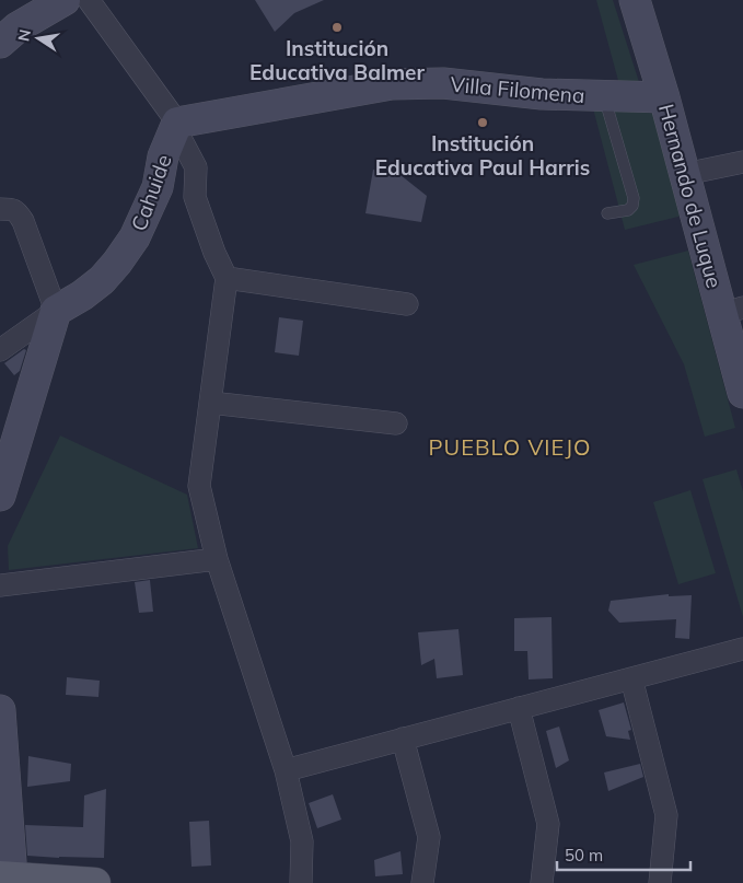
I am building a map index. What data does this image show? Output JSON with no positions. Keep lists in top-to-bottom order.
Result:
{
  "streets": {
    "street": ["Villa Filomena", "Cahuide", "Hernando de Luque"]
  },
  "crossings": [
    ["Villa Filomena", "Cahuide"],
    ["Villa Filomena", "Hernando de Luque"]
  ],
  "districts": ["PUEBLO VIEJO"],
  "places": ["Institución Educativa Balmer", "Institución Educativa Paul Harris"],
  "scale_bar": "50 m",
  "north": "left"
}
